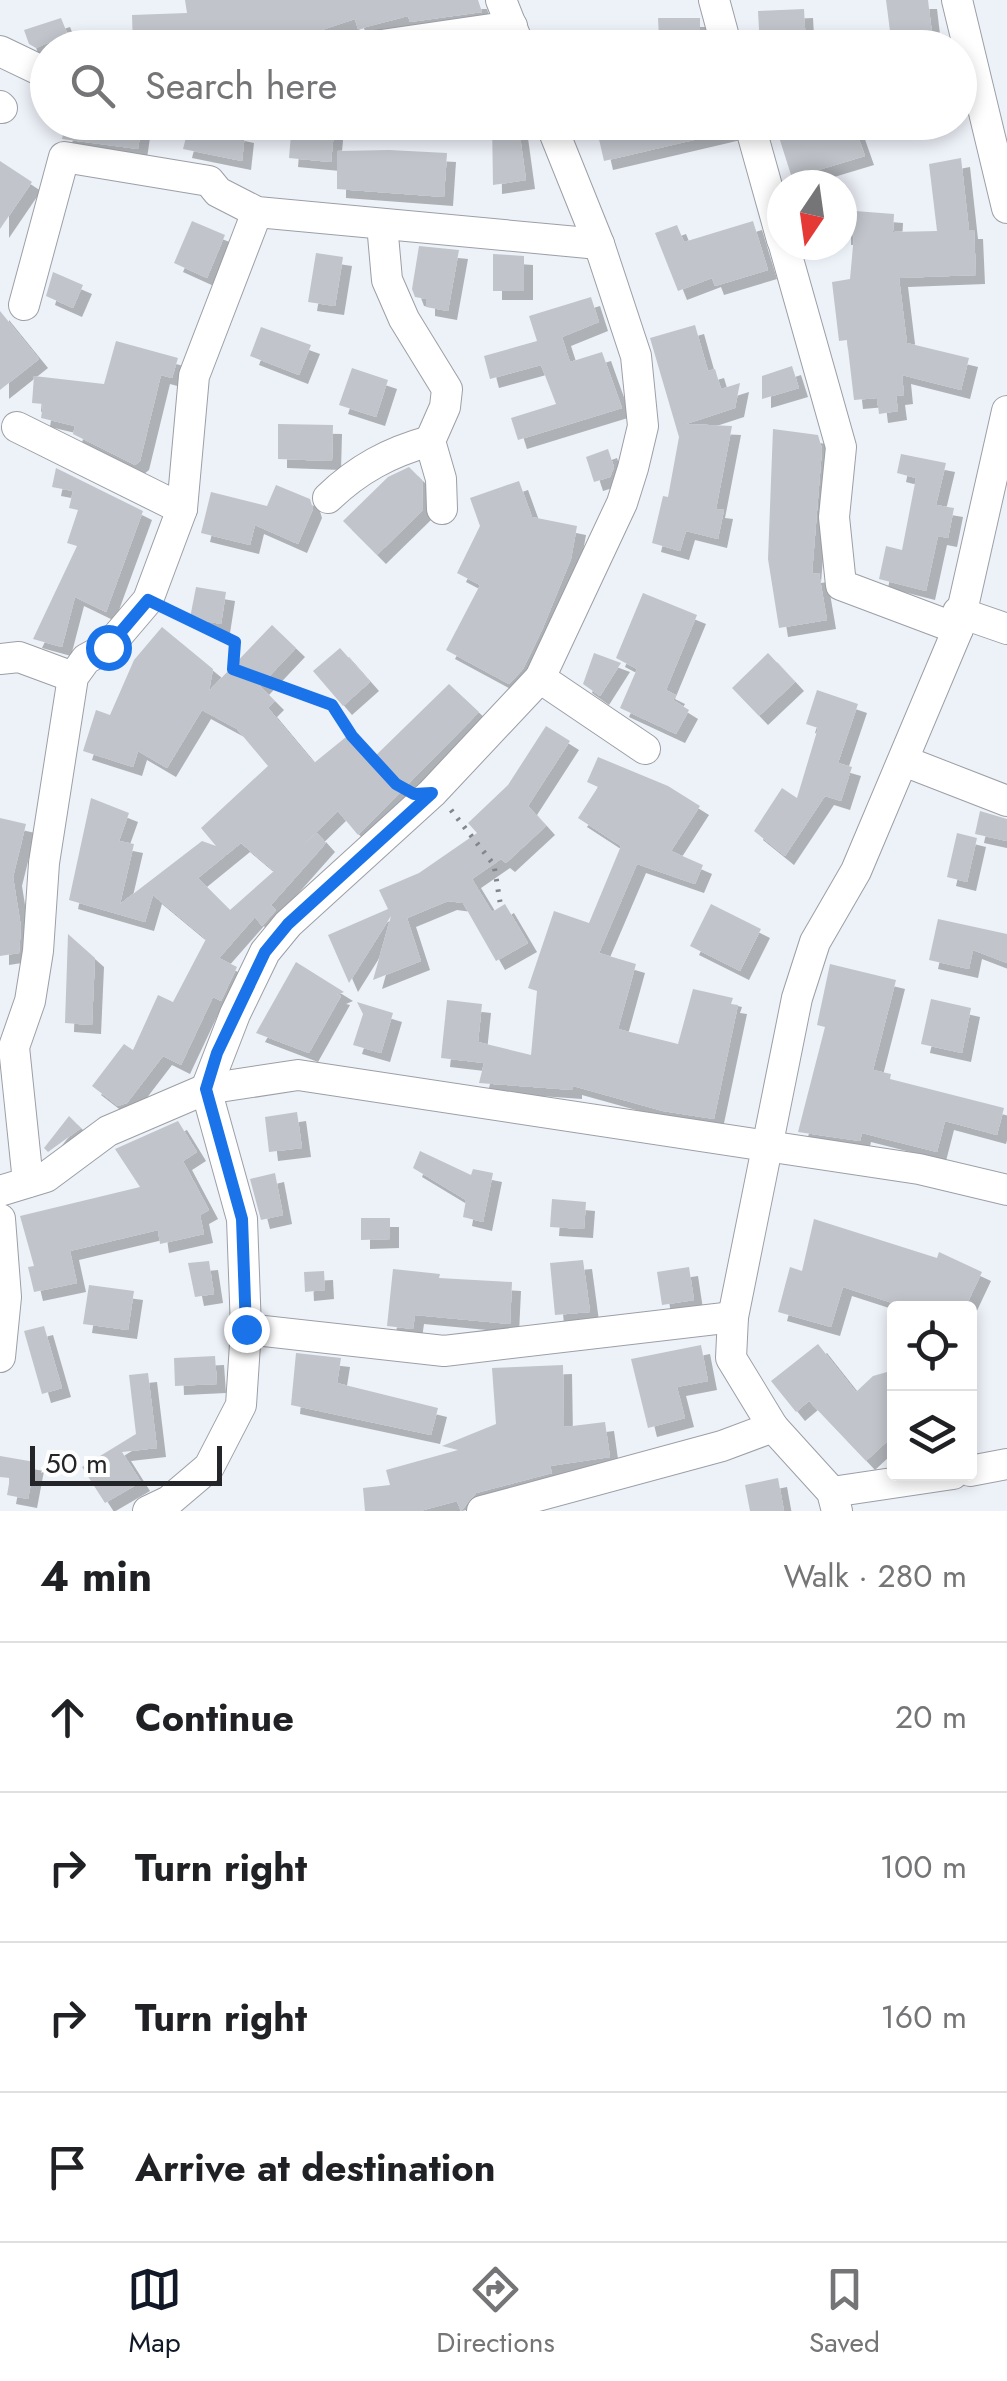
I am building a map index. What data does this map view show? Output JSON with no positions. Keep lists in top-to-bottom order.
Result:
{
  "scale_bar": "50 m",
  "north": "bottom",
  "page": {
    "search": "Search here",
    "scale": "50 m",
    "heading": ["4 min", "Walk · 280 m"],
    "list": [
      ["Continue", "20 m"],
      ["Turn right", "100 m"],
      ["Turn right", "160 m"],
      "Arrive at destination"
    ],
    "nav": ["Map", "Directions", "Saved"]
  }
}
